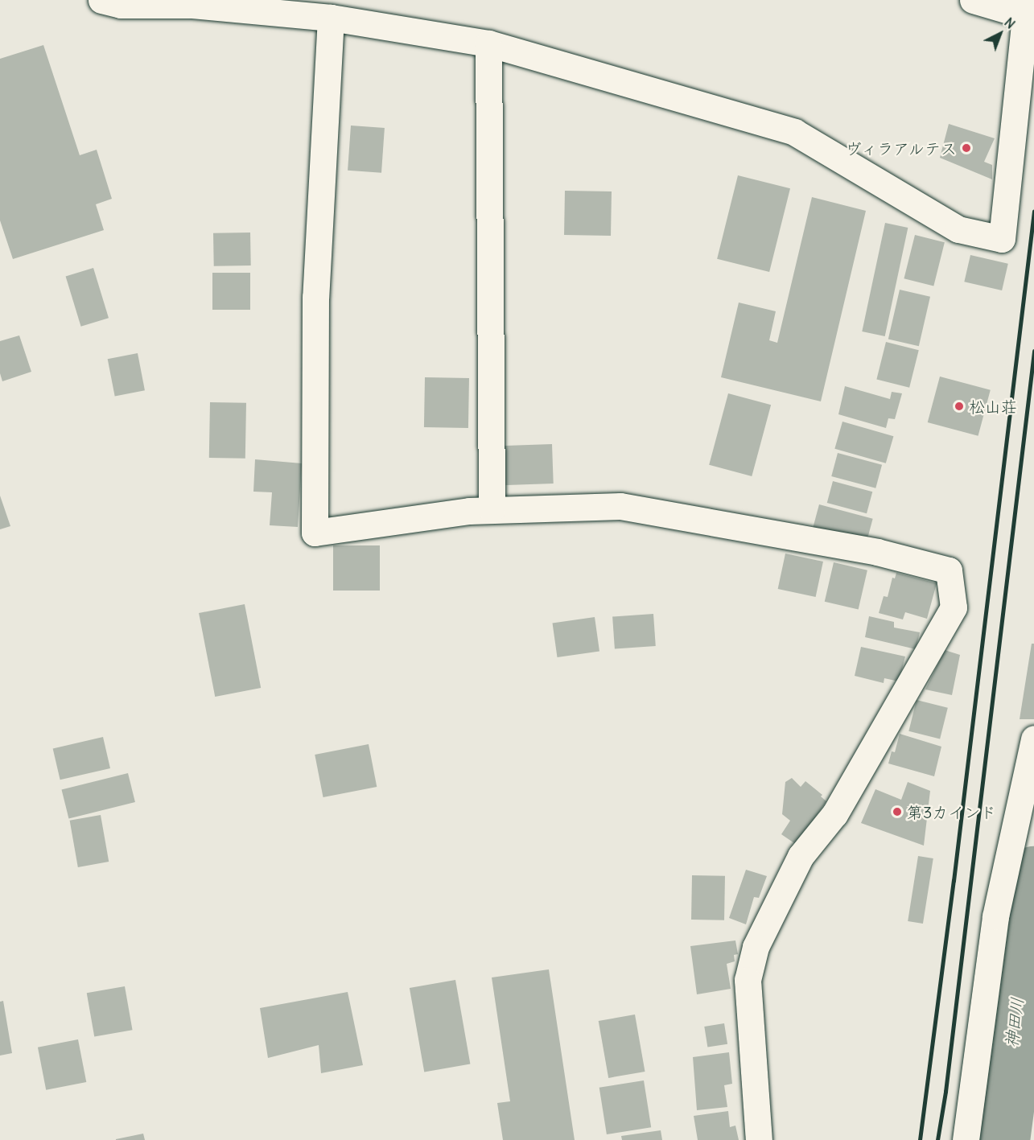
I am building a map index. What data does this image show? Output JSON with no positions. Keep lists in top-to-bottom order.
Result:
{
  "water": ["神田川"],
  "places": ["ヴィラアルテス", "松山荘", "第3カインド"],
  "north": "top right"
}
